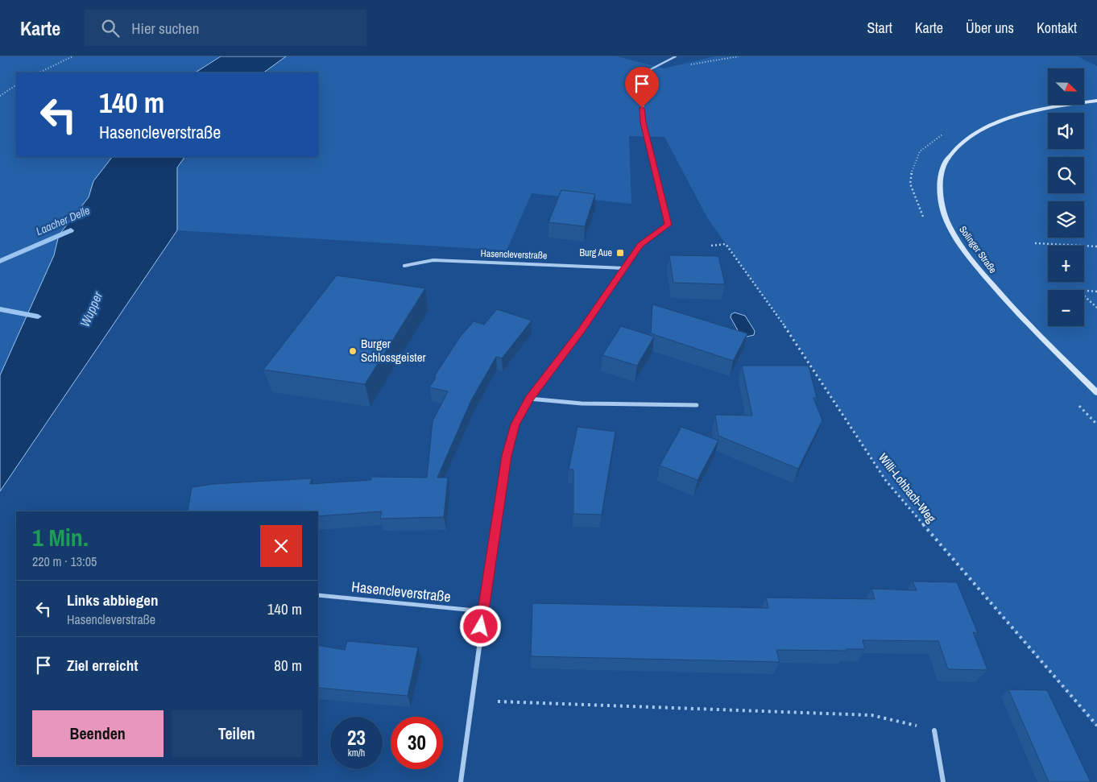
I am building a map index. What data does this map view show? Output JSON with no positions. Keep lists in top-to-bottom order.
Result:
{
  "streets": {
    "main road": ["Solinger Straße"],
    "street": ["Hasencleverstraße"],
    "path": ["Willi-Lohbach-Weg"]
  },
  "water": ["Laacher Delle", "Wupper"],
  "places": {
    "transit": ["Burg Aue"],
    "other": ["Burger Schlossgeister"]
  },
  "north": "bottom right",
  "page": {
    "header": "Karte",
    "search": "Hier suchen",
    "nav": [
      "Start",
      "Karte",
      "Über uns",
      "Kontakt"
    ],
    "map_buttons": ["+", "−"],
    "turn": ["140 m", "Hasencleverstraße"],
    "heading": ["1 Min.", "220 m · 13:05"],
    "list": [
      {
        "name": "Links abbiegen",
        "note": "Hasencleverstraße",
        "value": "140 m"
      },
      {
        "name": "Ziel erreicht",
        "value": "80 m"
      }
    ],
    "buttons": ["Beenden", "Teilen"],
    "speed": "23 km/h",
    "limit": "30"
  }
}
